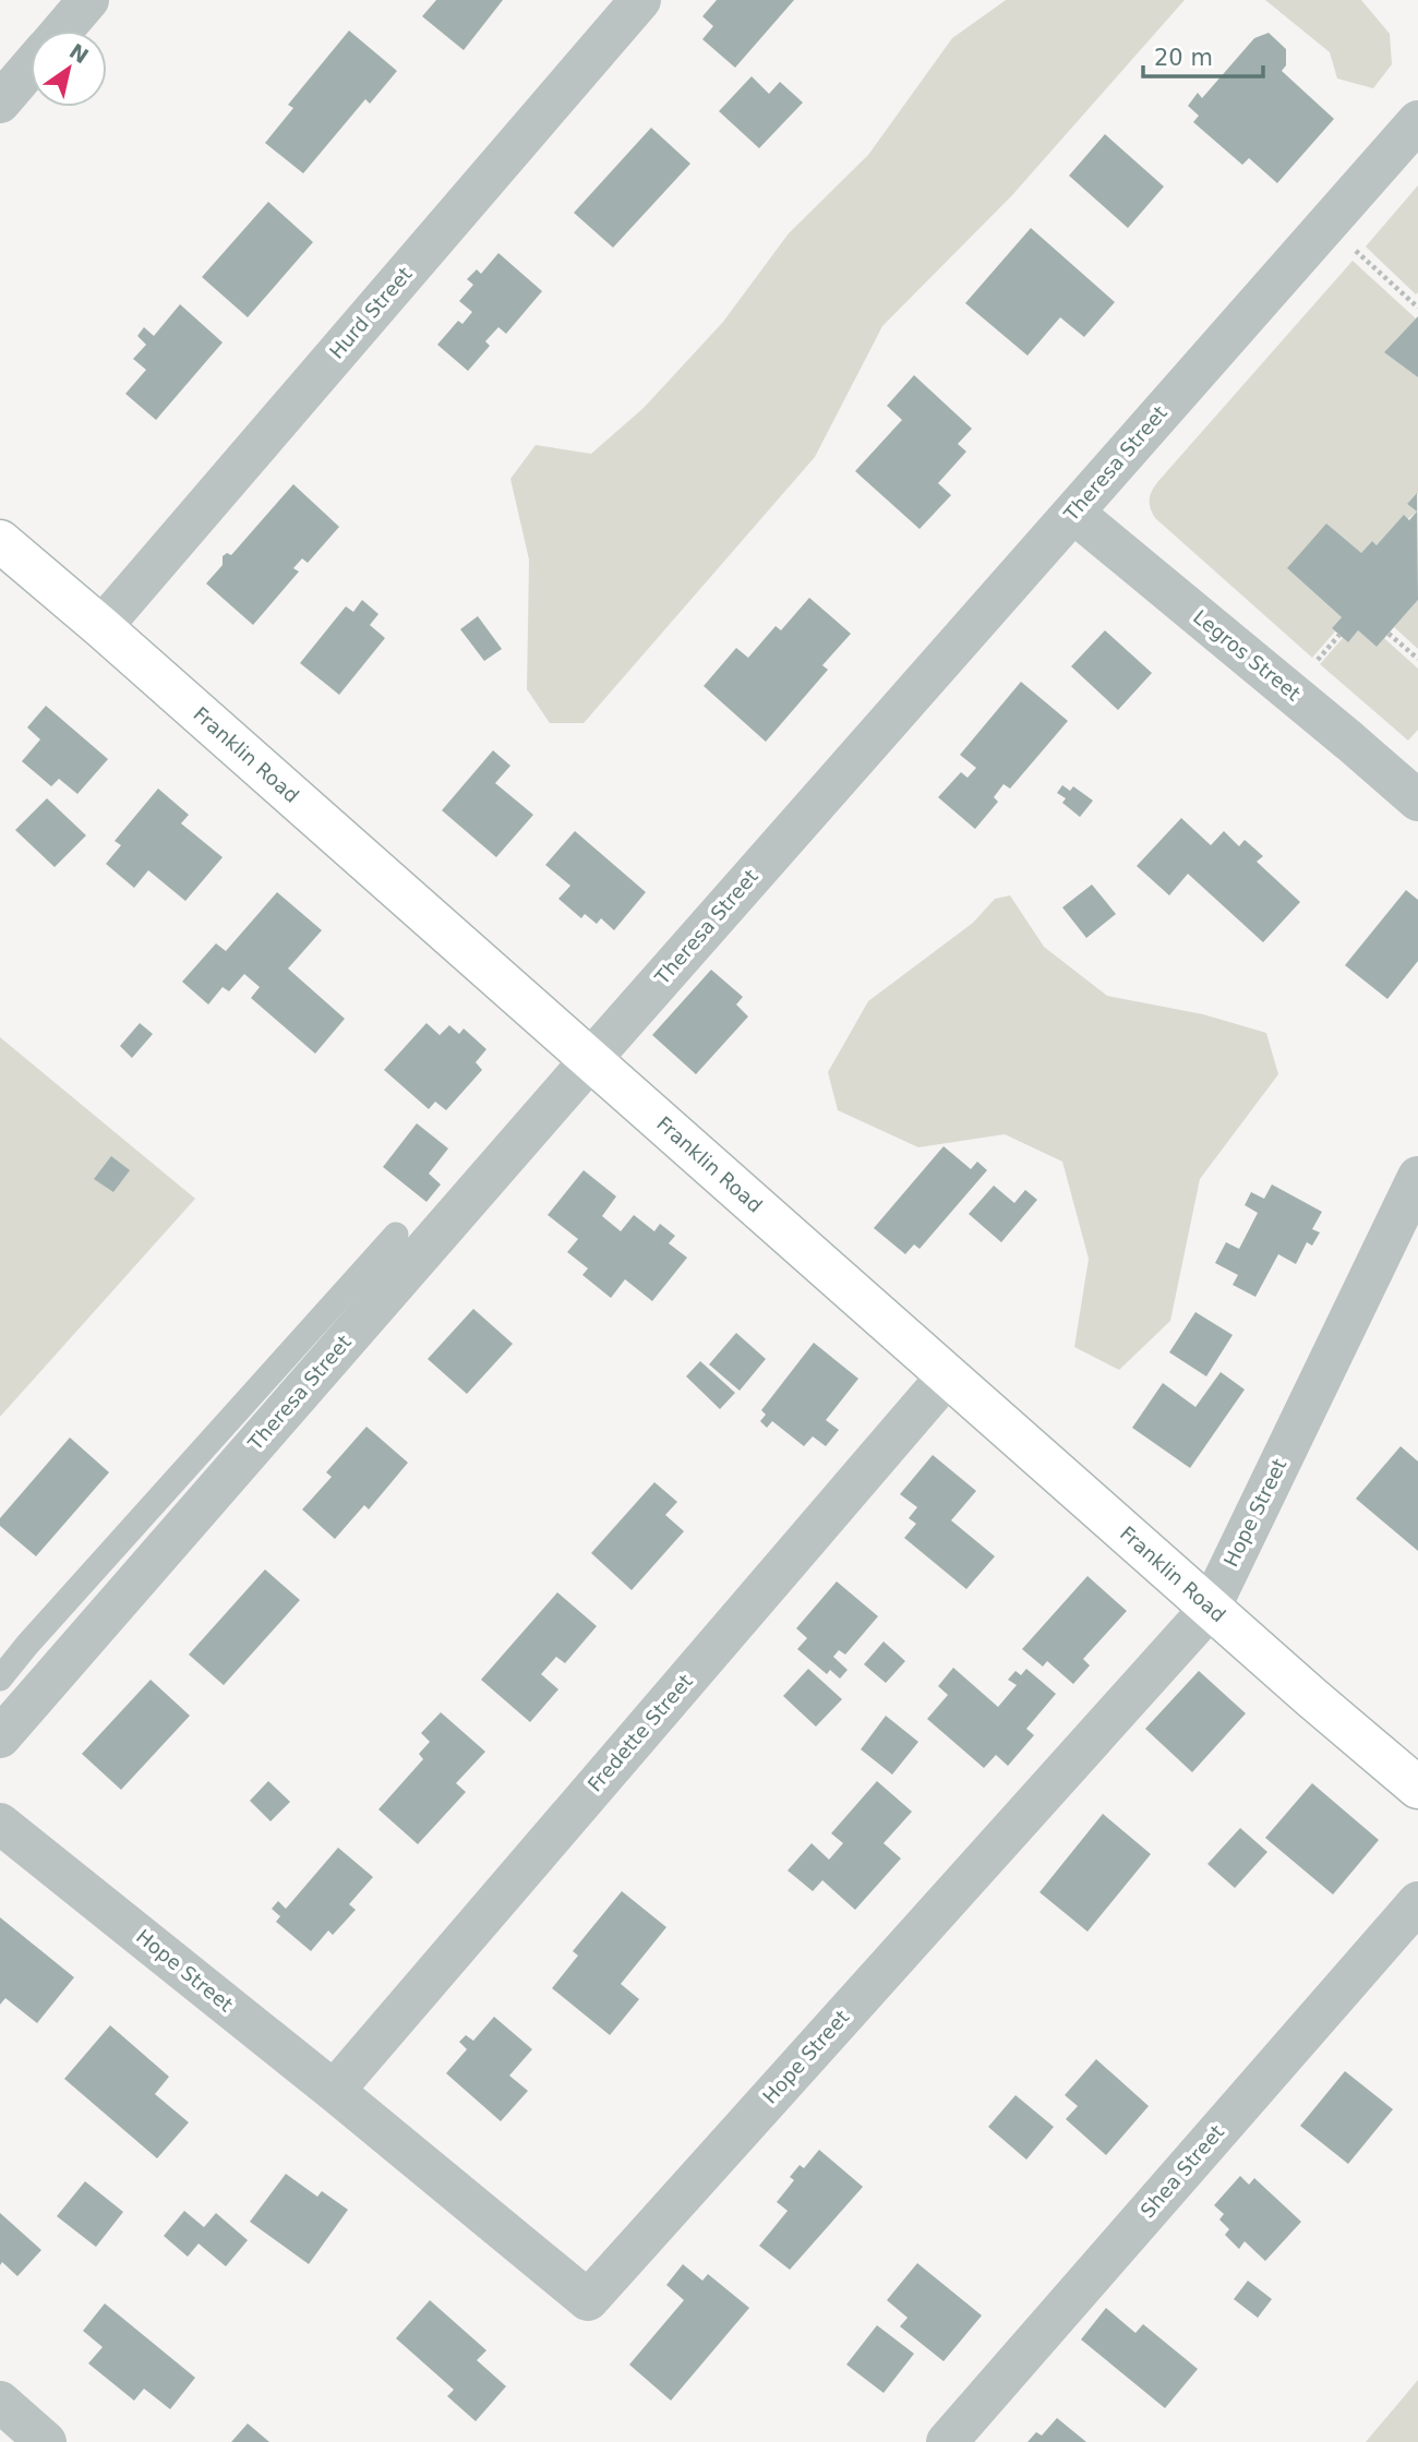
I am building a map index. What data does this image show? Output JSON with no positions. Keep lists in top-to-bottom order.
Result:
{
  "streets": {
    "main road": ["Franklin Road"],
    "street": [
      "Hurd Street",
      "Theresa Street",
      "Legros Street",
      "Hope Street",
      "Fredette Street",
      "Shea Street"
    ]
  },
  "crossings": [
    ["Hurd Street", "Franklin Road"],
    ["Theresa Street", "Legros Street"],
    ["Theresa Street", "Franklin Road"],
    ["Franklin Road", "Hope Street"],
    ["Franklin Road", "Fredette Street"],
    ["Hope Street", "Fredette Street"]
  ],
  "scale_bar": "20 m",
  "north": "top right"
}
